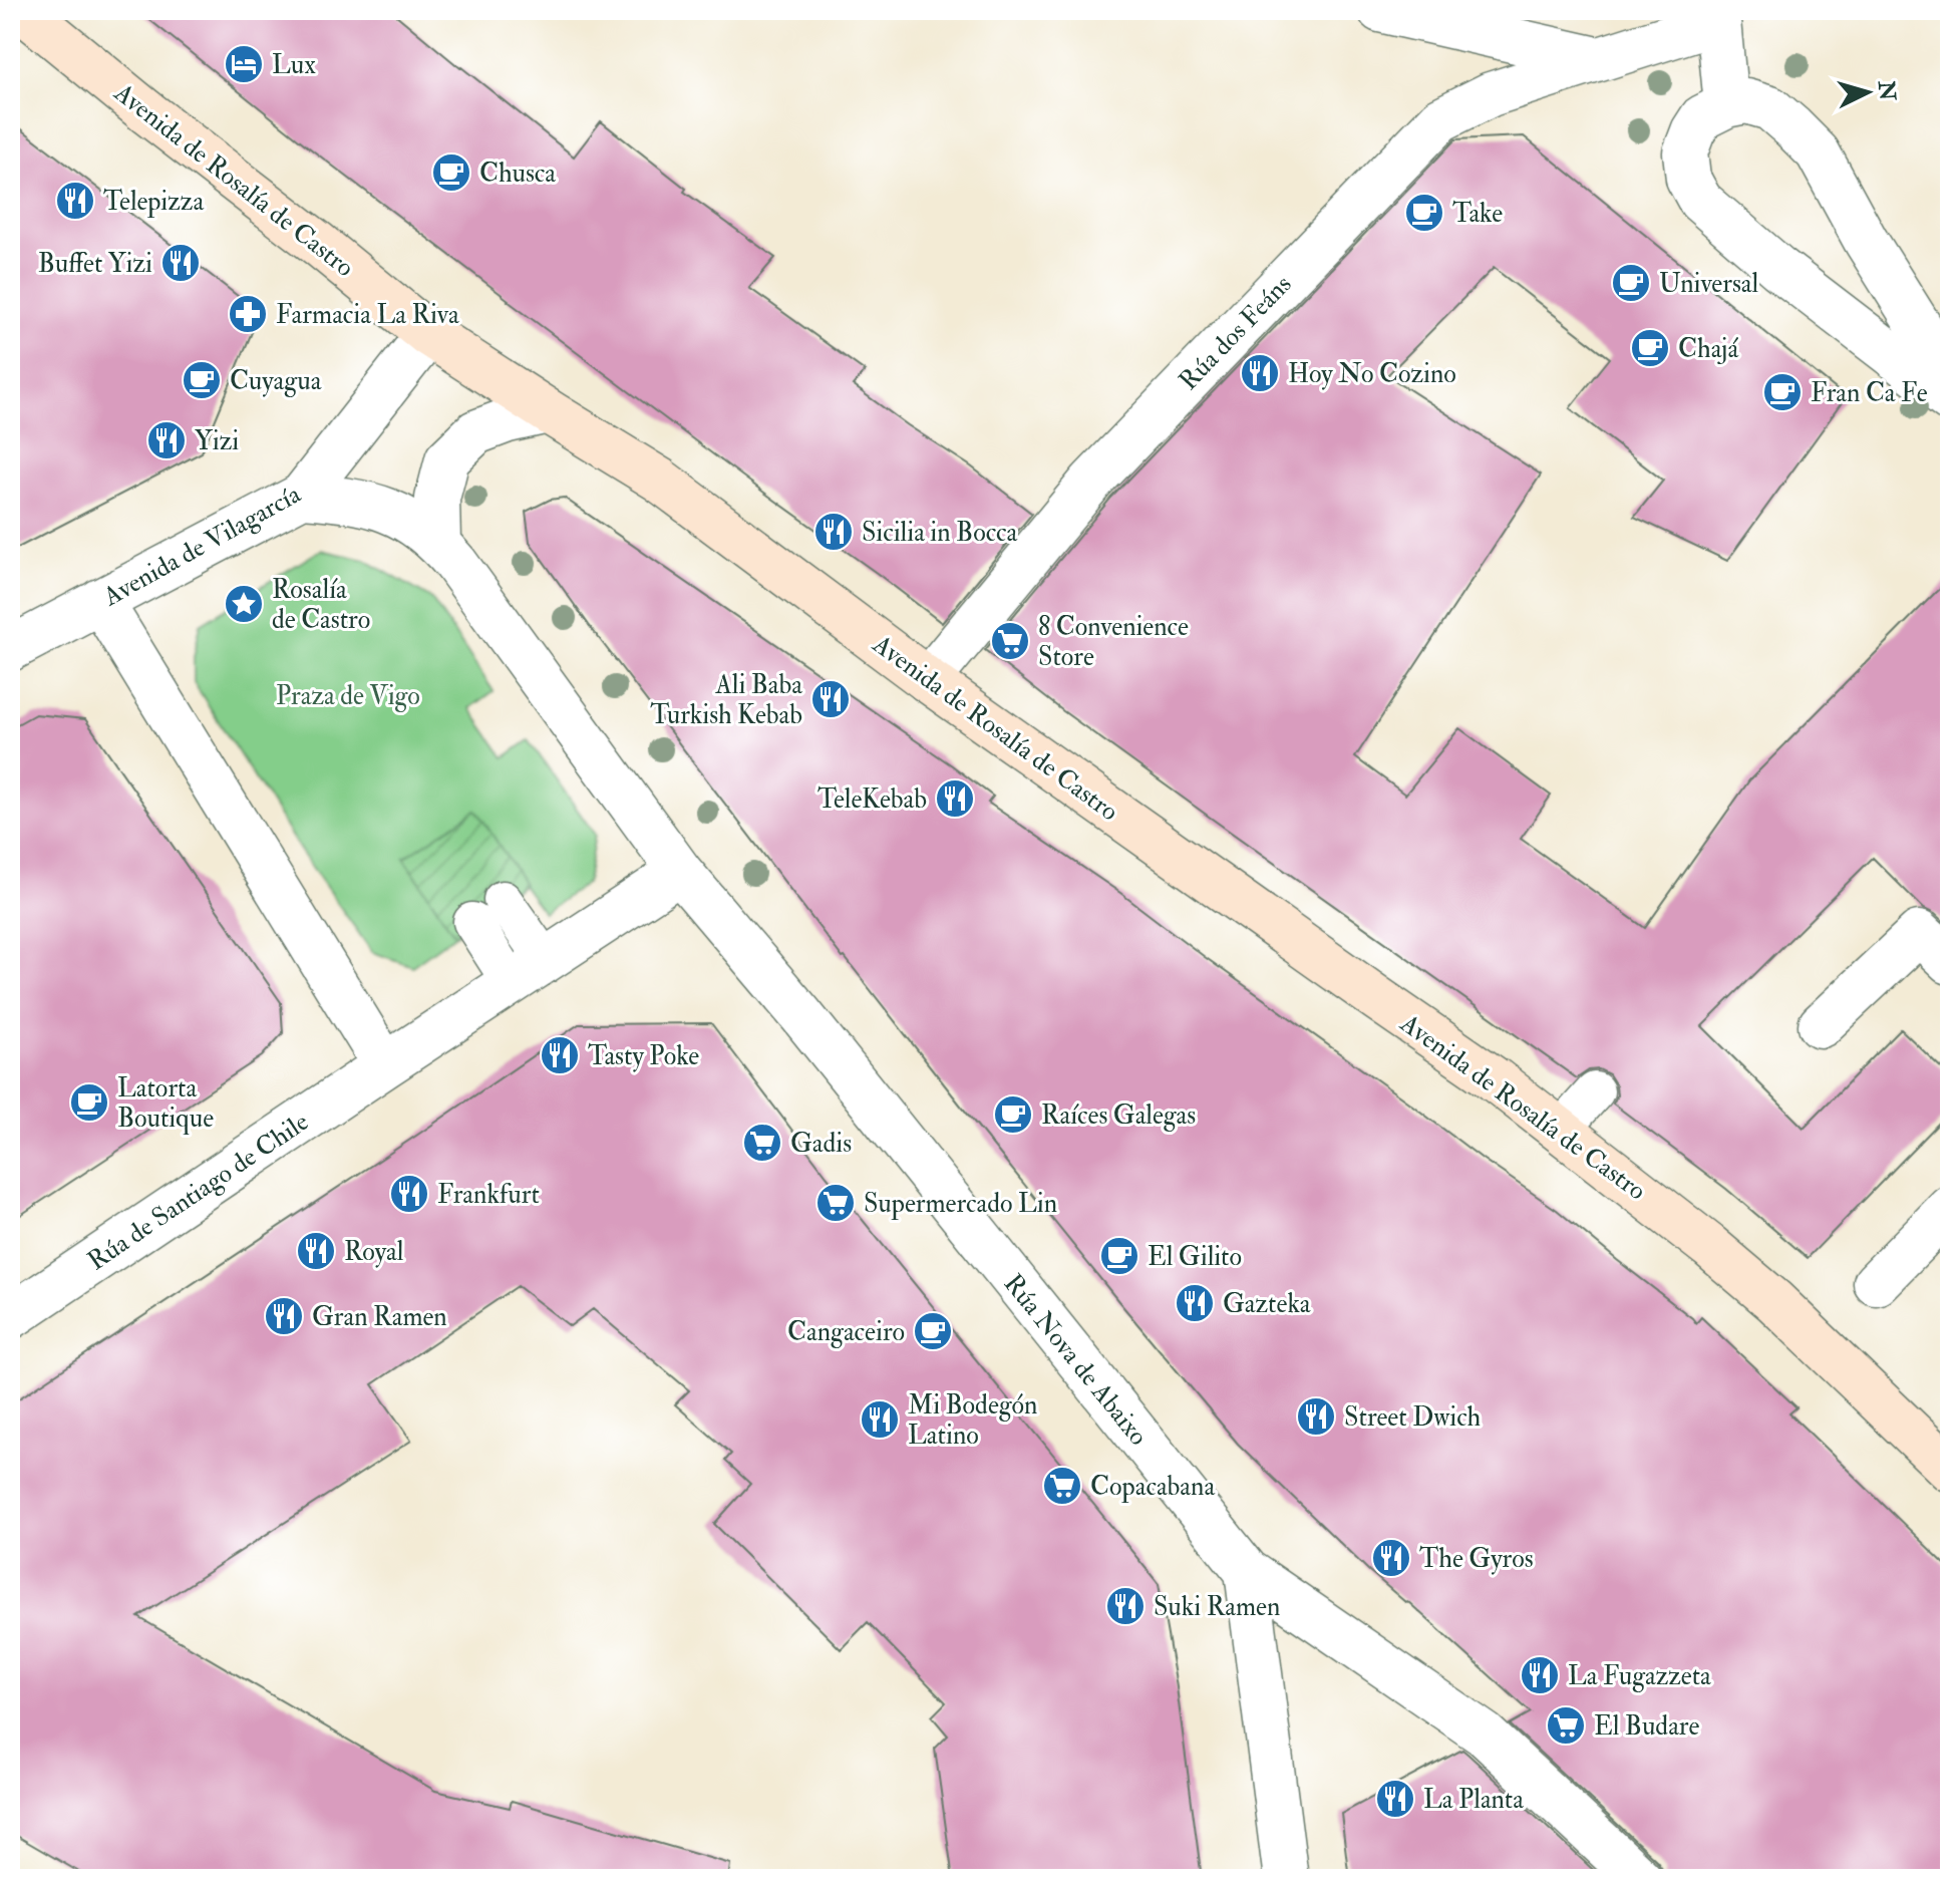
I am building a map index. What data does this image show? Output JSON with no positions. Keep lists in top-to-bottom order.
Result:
{
  "streets": {
    "street": [
      "Avenida de Rosalía de Castro",
      "Rúa dos Feáns",
      "Avenida de Vilagarcía",
      "Rúa de Santiago de Chile",
      "Rúa Nova de Abaixo"
    ]
  },
  "crossings": [
    ["Avenida de Rosalía de Castro", "Rúa dos Feáns"],
    ["Avenida de Rosalía de Castro", "Avenida de Vilagarcía"]
  ],
  "parks": ["Praza de Vigo"],
  "places": {
    "hotel": ["Lux"],
    "cafe": [
      "Chusca",
      "Take",
      "Universal",
      "Chajá",
      "Cuyagua",
      "Fran Ca Fe",
      "Latorta Boutique",
      "Raíces Galegas",
      "El Gilito",
      "Cangaceiro"
    ],
    "restaurant": [
      "Telepizza",
      "Buffet Yizi",
      "Hoy No Cozino",
      "Yizi",
      "Sicilia in Bocca",
      "Ali Baba Turkish Kebab",
      "TeleKebab",
      "Tasty Poke",
      "Frankfurt",
      "Royal",
      "Gazteka",
      "Gran Ramen",
      "Street Dwich",
      "Mi Bodegón Latino",
      "The Gyros",
      "Suki Ramen",
      "La Fugazzeta",
      "La Planta"
    ],
    "pharmacy": ["Farmacia La Riva"],
    "place": ["Rosalía de Castro"],
    "supermarket": [
      "8 Convenience Store",
      "Gadis",
      "Supermercado Lin",
      "Copacabana",
      "El Budare"
    ]
  },
  "north": "right"
}
